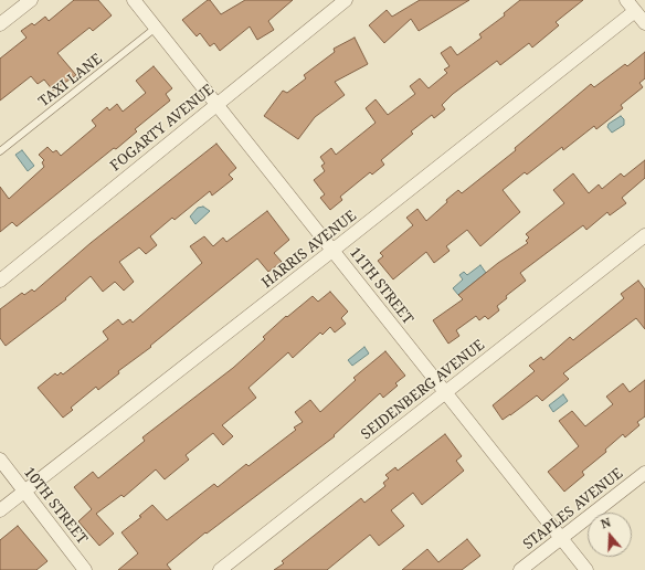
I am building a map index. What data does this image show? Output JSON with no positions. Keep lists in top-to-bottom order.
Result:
{
  "streets": {
    "street": [
      "FOGARTY AVENUE",
      "HARRIS AVENUE",
      "11TH STREET",
      "SEIDENBERG AVENUE",
      "10TH STREET",
      "STAPLES AVENUE"
    ],
    "lane": ["TAXI LANE"]
  },
  "crossings": [
    ["TAXI LANE", "11TH STREET"],
    ["FOGARTY AVENUE", "11TH STREET"],
    ["HARRIS AVENUE", "11TH STREET"],
    ["HARRIS AVENUE", "10TH STREET"],
    ["11TH STREET", "SEIDENBERG AVENUE"],
    ["11TH STREET", "STAPLES AVENUE"]
  ],
  "north": "top"
}
